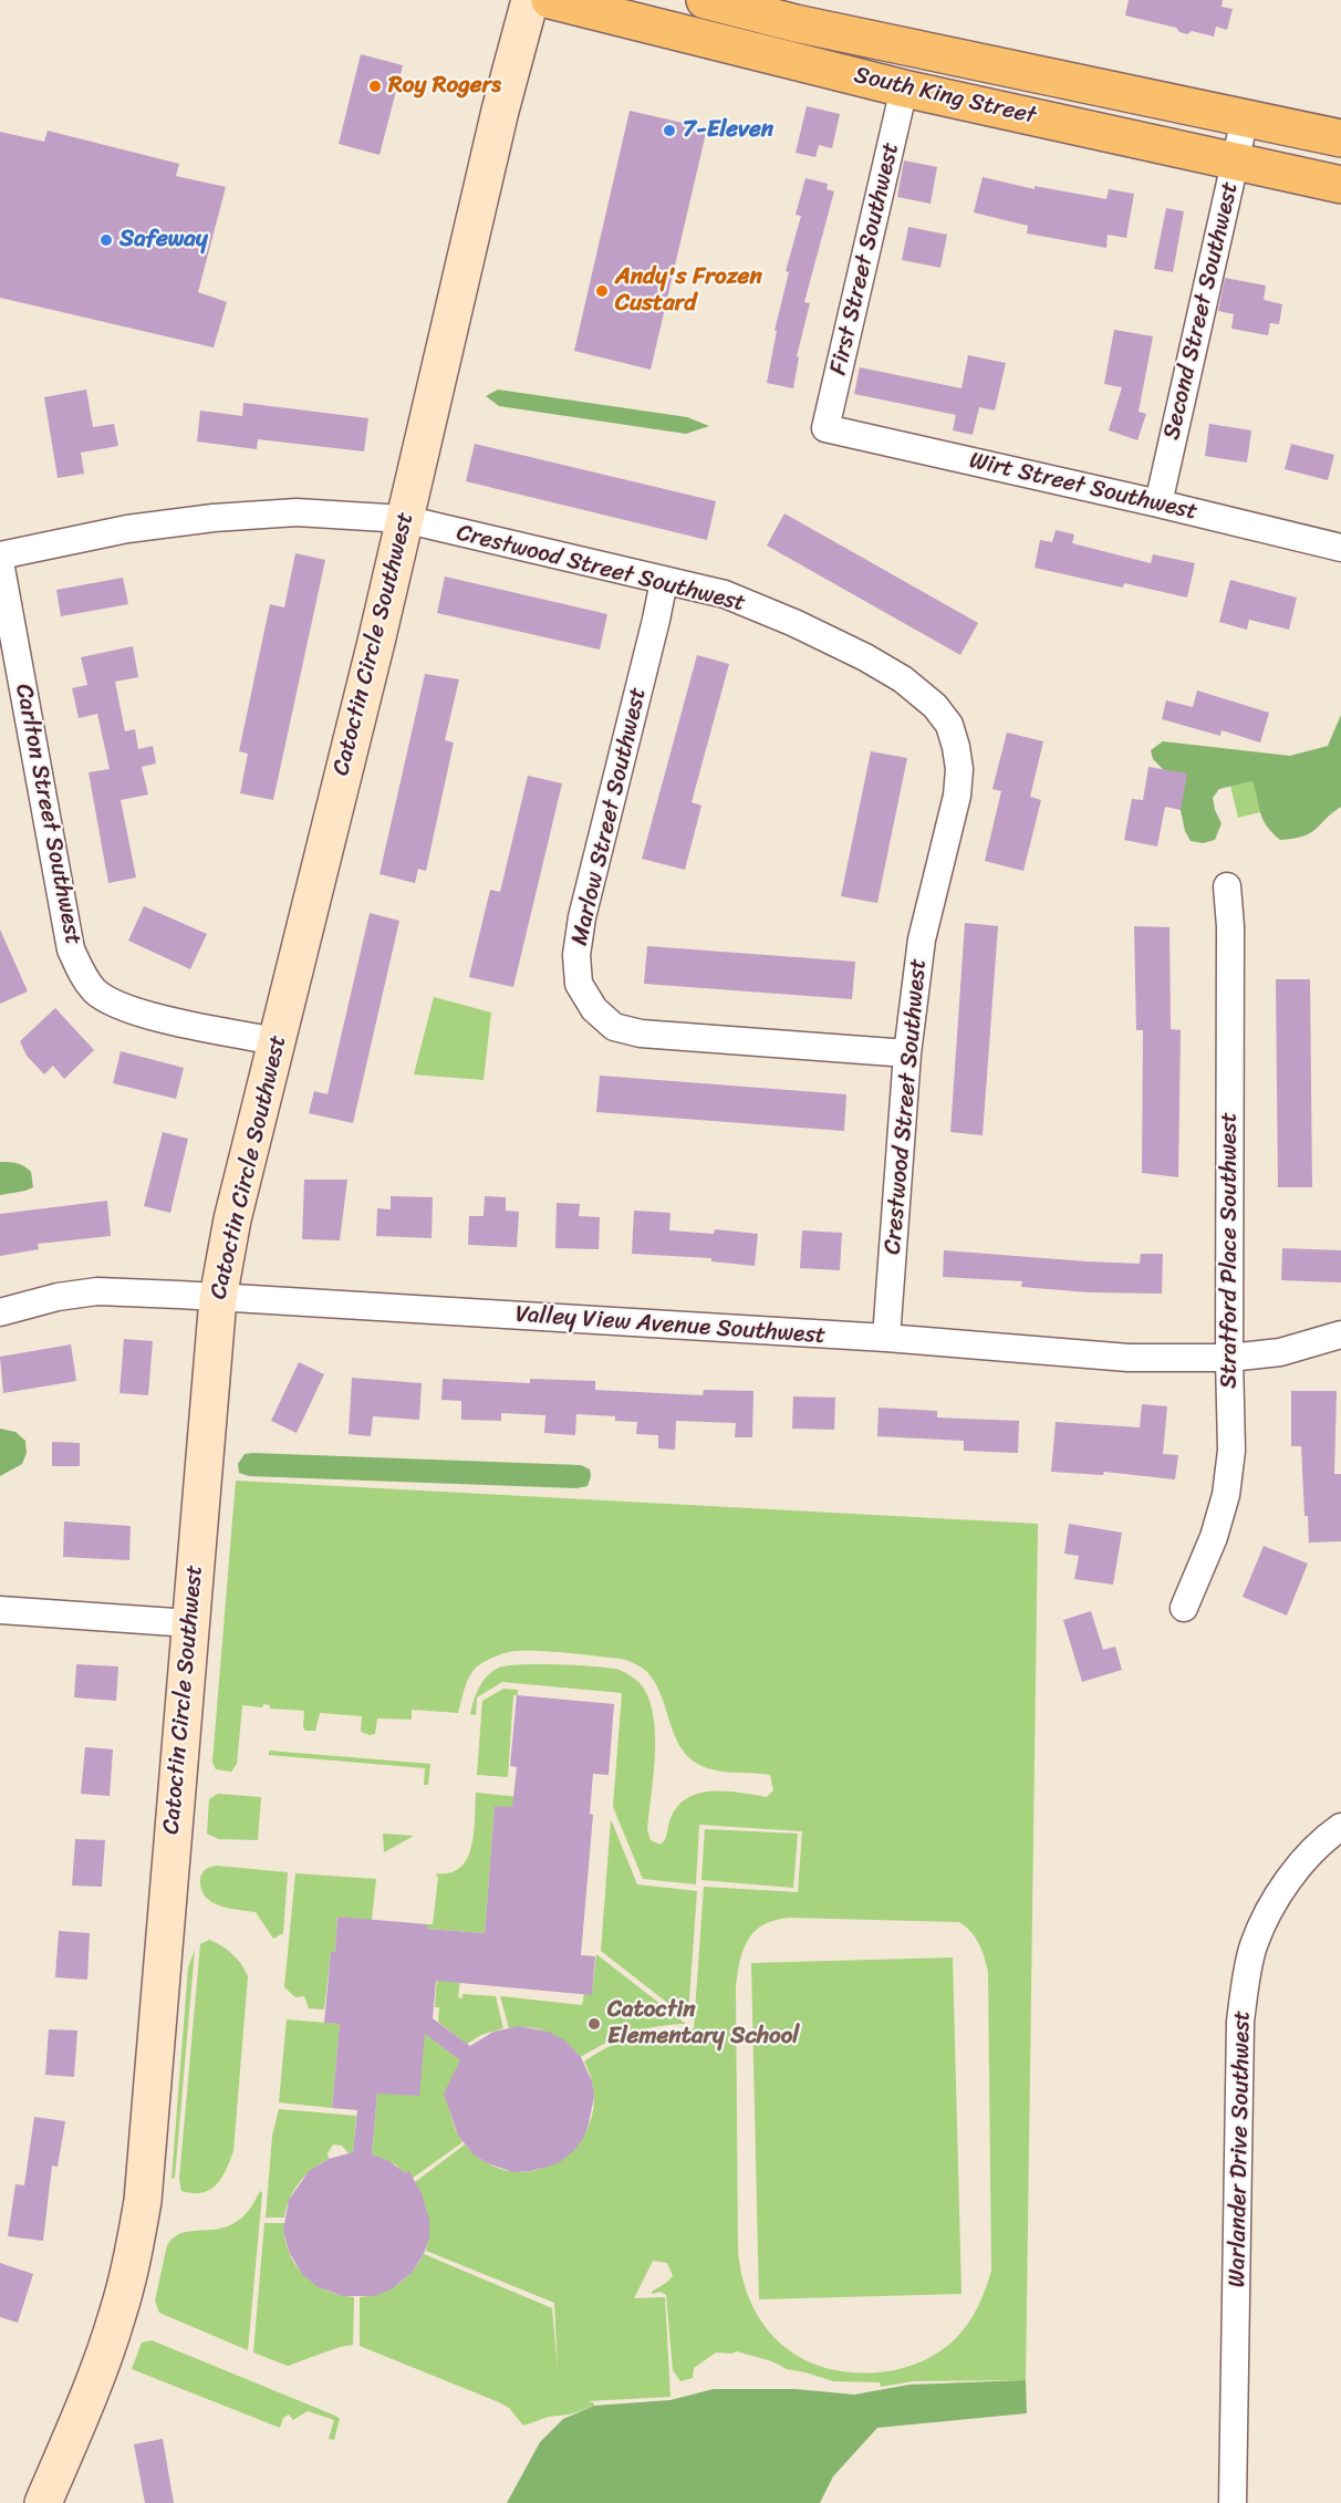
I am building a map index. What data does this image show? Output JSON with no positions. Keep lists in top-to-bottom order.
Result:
{
  "streets": {
    "main road": ["South King Street", "Catoctin Circle Southwest"],
    "street": [
      "First Street Southwest",
      "Second Street Southwest",
      "Wirt Street Southwest",
      "Crestwood Street Southwest",
      "Carlton Street Southwest",
      "Marlow Street Southwest",
      "Stratford Place Southwest",
      "Valley View Avenue Southwest",
      "Warlander Drive Southwest"
    ]
  },
  "crossings": [
    ["South King Street", "First Street Southwest"],
    ["South King Street", "Second Street Southwest"],
    ["First Street Southwest", "Wirt Street Southwest"],
    ["Second Street Southwest", "Wirt Street Southwest"],
    ["Crestwood Street Southwest", "Catoctin Circle Southwest"],
    ["Crestwood Street Southwest", "Marlow Street Southwest"],
    ["Crestwood Street Southwest", "Valley View Avenue Southwest"],
    ["Catoctin Circle Southwest", "Carlton Street Southwest"],
    ["Catoctin Circle Southwest", "Valley View Avenue Southwest"],
    ["Stratford Place Southwest", "Valley View Avenue Southwest"]
  ],
  "places": [
    "Roy Rogers",
    "7-Eleven",
    "Safeway",
    "Andy's Frozen Custard",
    "Catoctin Elementary School"
  ]
}
